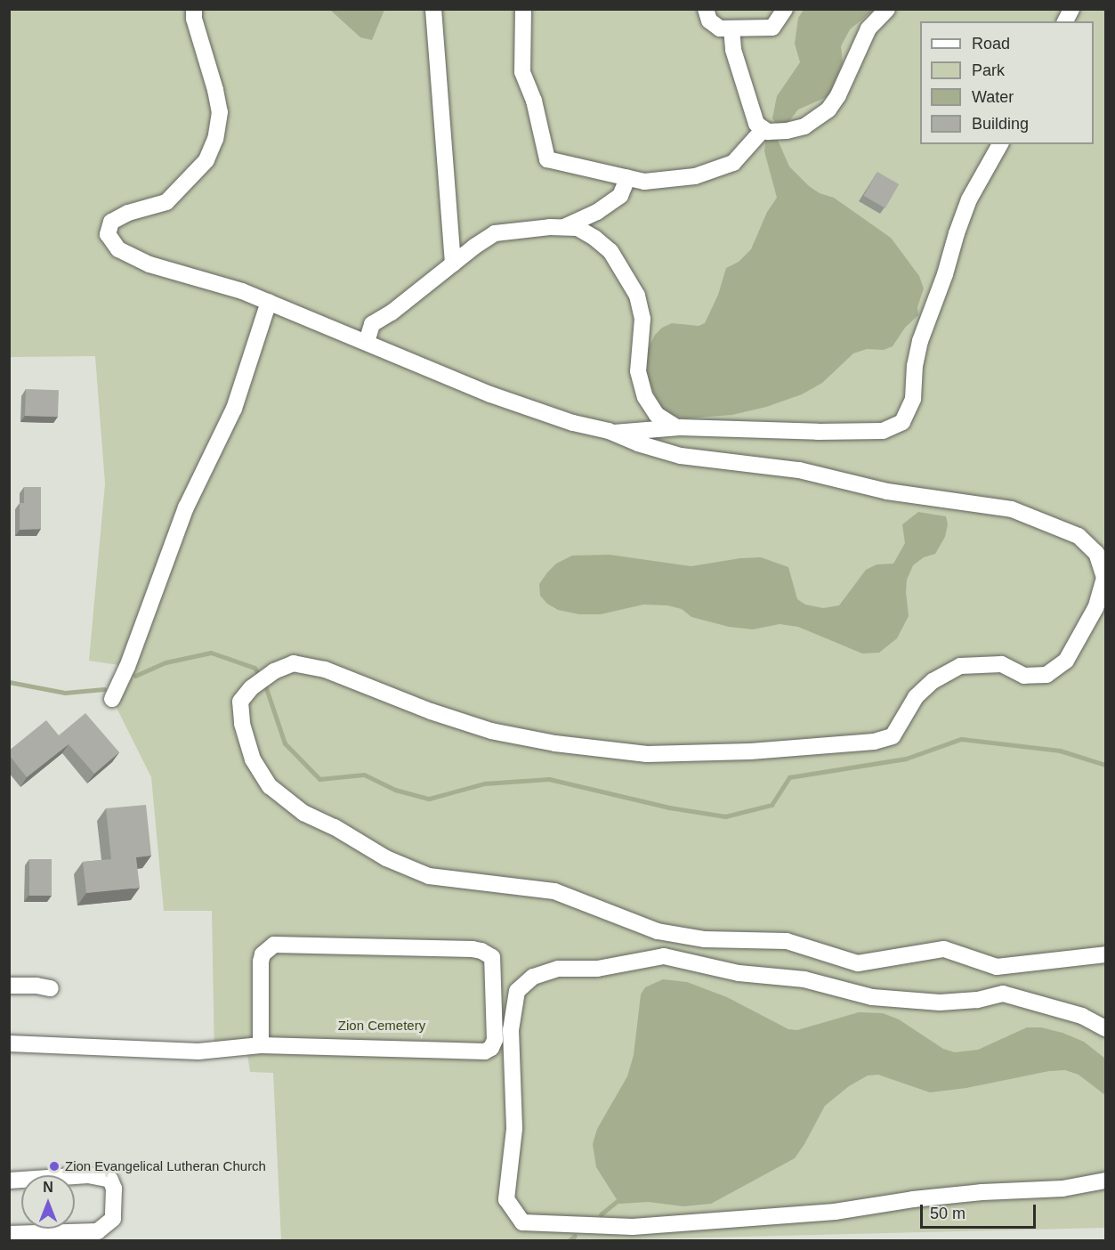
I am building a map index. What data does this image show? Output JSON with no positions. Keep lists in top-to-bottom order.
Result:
{
  "parks": ["Zion Cemetery"],
  "places": ["Zion Evangelical Lutheran Church"],
  "legend": [
    "Road",
    "Park",
    "Water",
    "Building"
  ],
  "scale_bar": "50 m",
  "north": "top"
}
